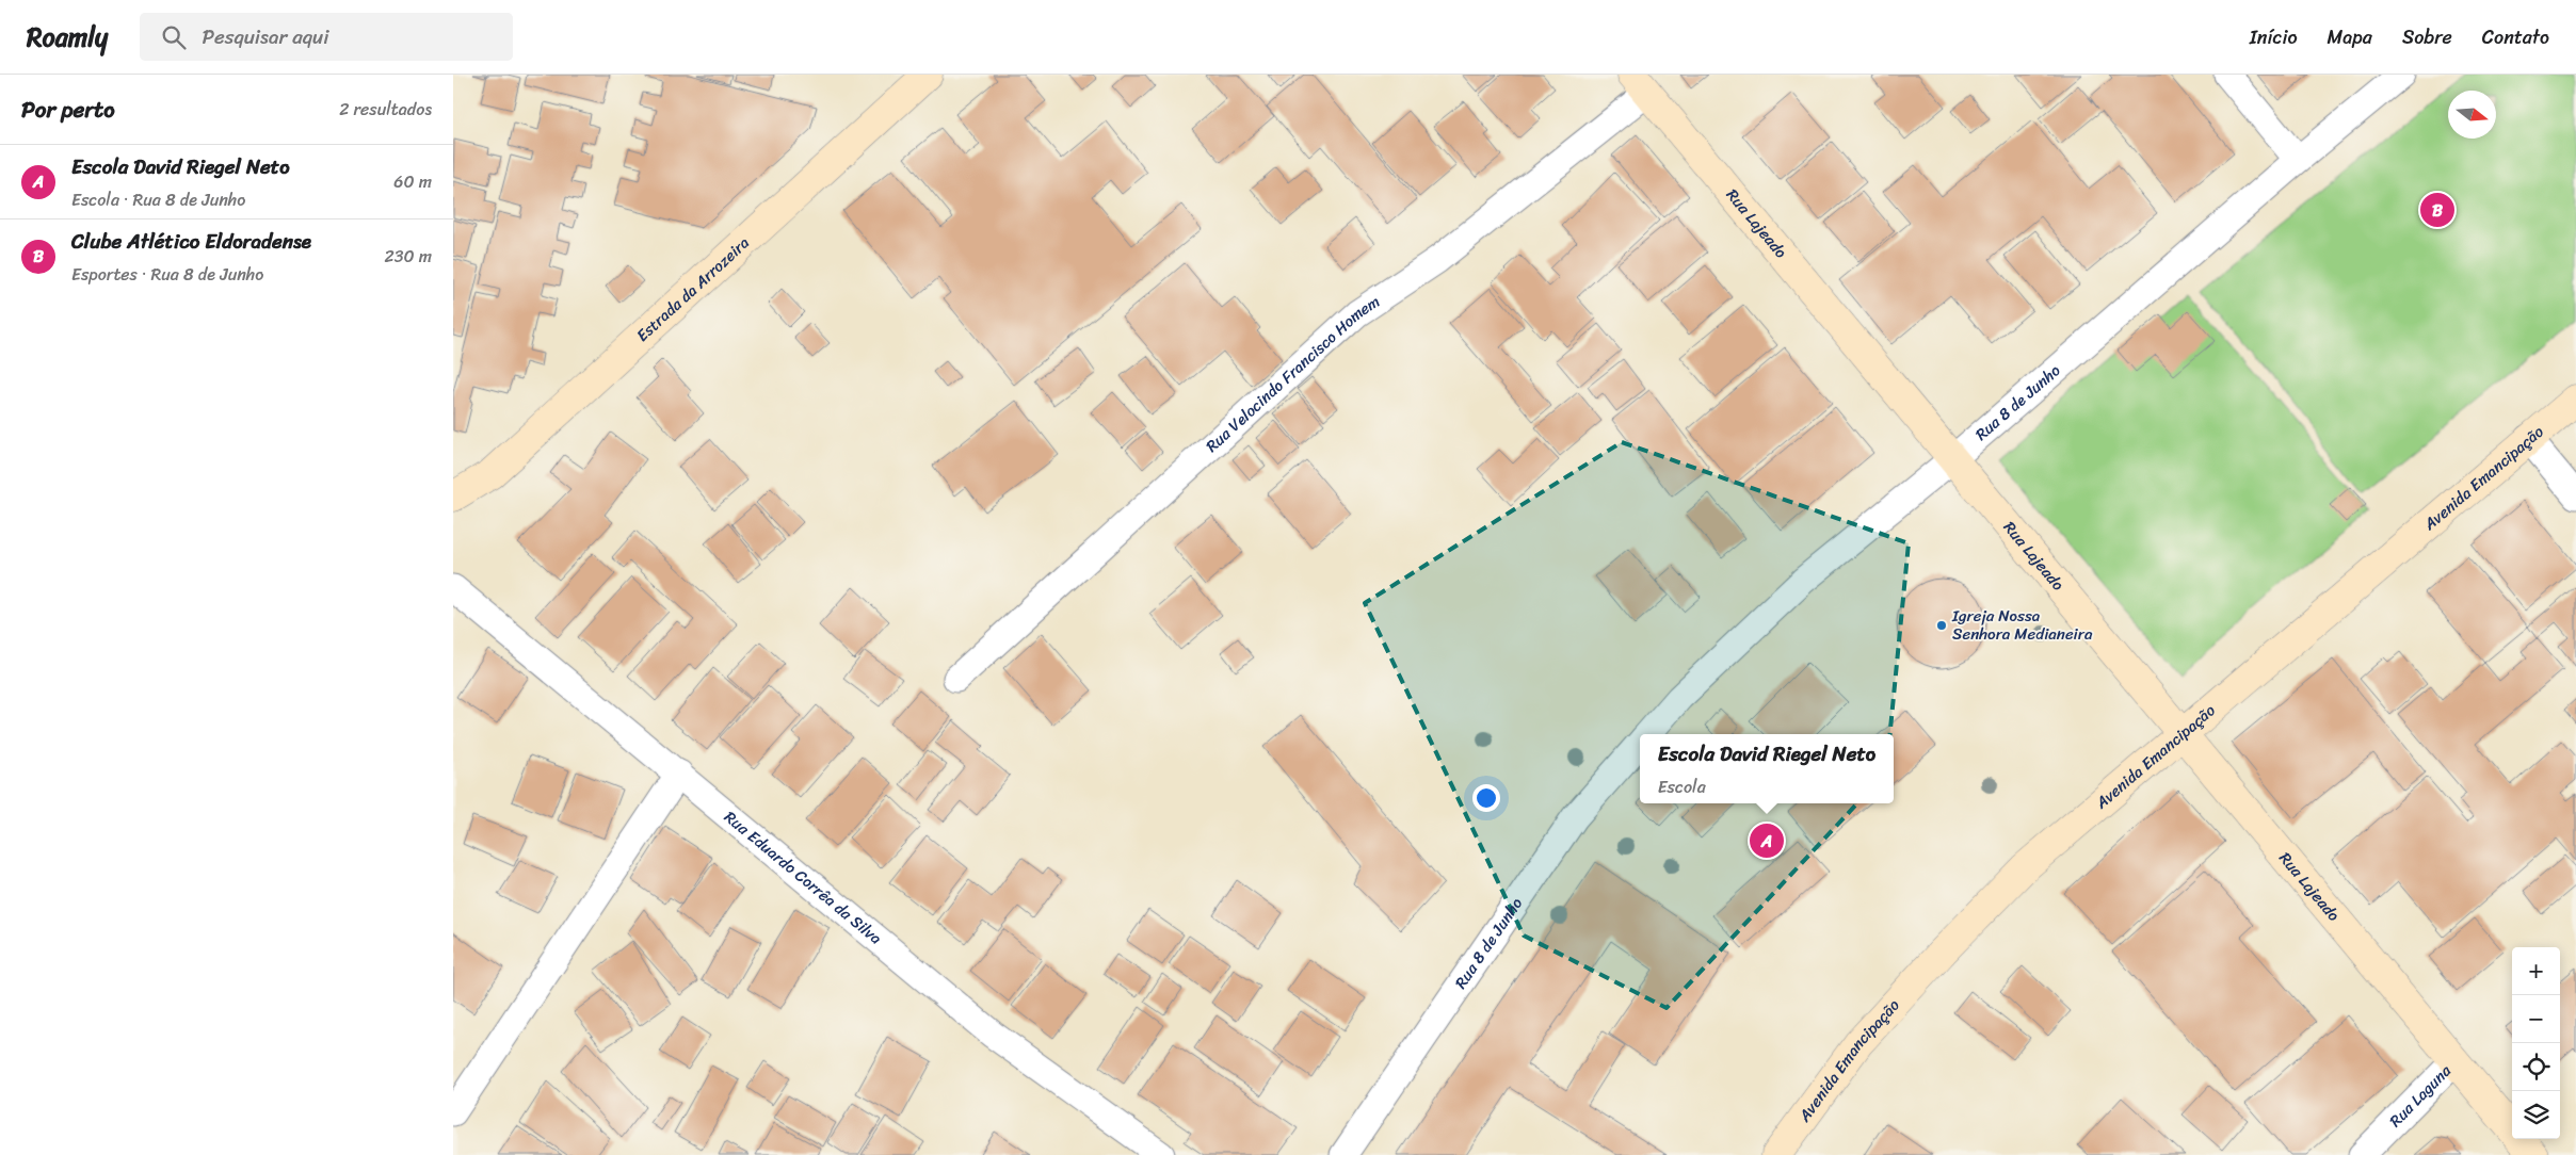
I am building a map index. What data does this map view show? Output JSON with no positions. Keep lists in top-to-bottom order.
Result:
{
  "streets": {
    "main road": ["Rua Lajeado", "Estrada da Arrozeira", "Avenida Emancipação"],
    "street": [
      "Rua Velocindo Francisco Homem",
      "Rua 8 de Junho",
      "Rua Eduardo Corrêa da Silva",
      "Rua Laguna"
    ]
  },
  "crossings": [
    ["Rua Lajeado", "Rua Velocindo Francisco Homem"],
    ["Rua Lajeado", "Rua 8 de Junho"],
    ["Rua Lajeado", "Avenida Emancipação"],
    ["Rua Lajeado", "Rua Laguna"]
  ],
  "places": ["Igreja Nossa Senhora Medianeira"],
  "north": "right",
  "page": {
    "header": "Roamly",
    "search": "Pesquisar aqui",
    "nav": [
      "Início",
      "Mapa",
      "Sobre",
      "Contato"
    ],
    "heading": ["Por perto", "2 resultados"],
    "list": [
      {
        "mark": "A",
        "name": "Escola David Riegel Neto",
        "note": "Escola · Rua 8 de Junho",
        "value": "60 m"
      },
      {
        "mark": "B",
        "name": "Clube Atlético Eldoradense",
        "note": "Esportes · Rua 8 de Junho",
        "value": "230 m"
      }
    ],
    "pins": ["B", "A"],
    "popup": ["Escola David Riegel Neto", "Escola"],
    "map_buttons": ["+", "−"]
  }
}
